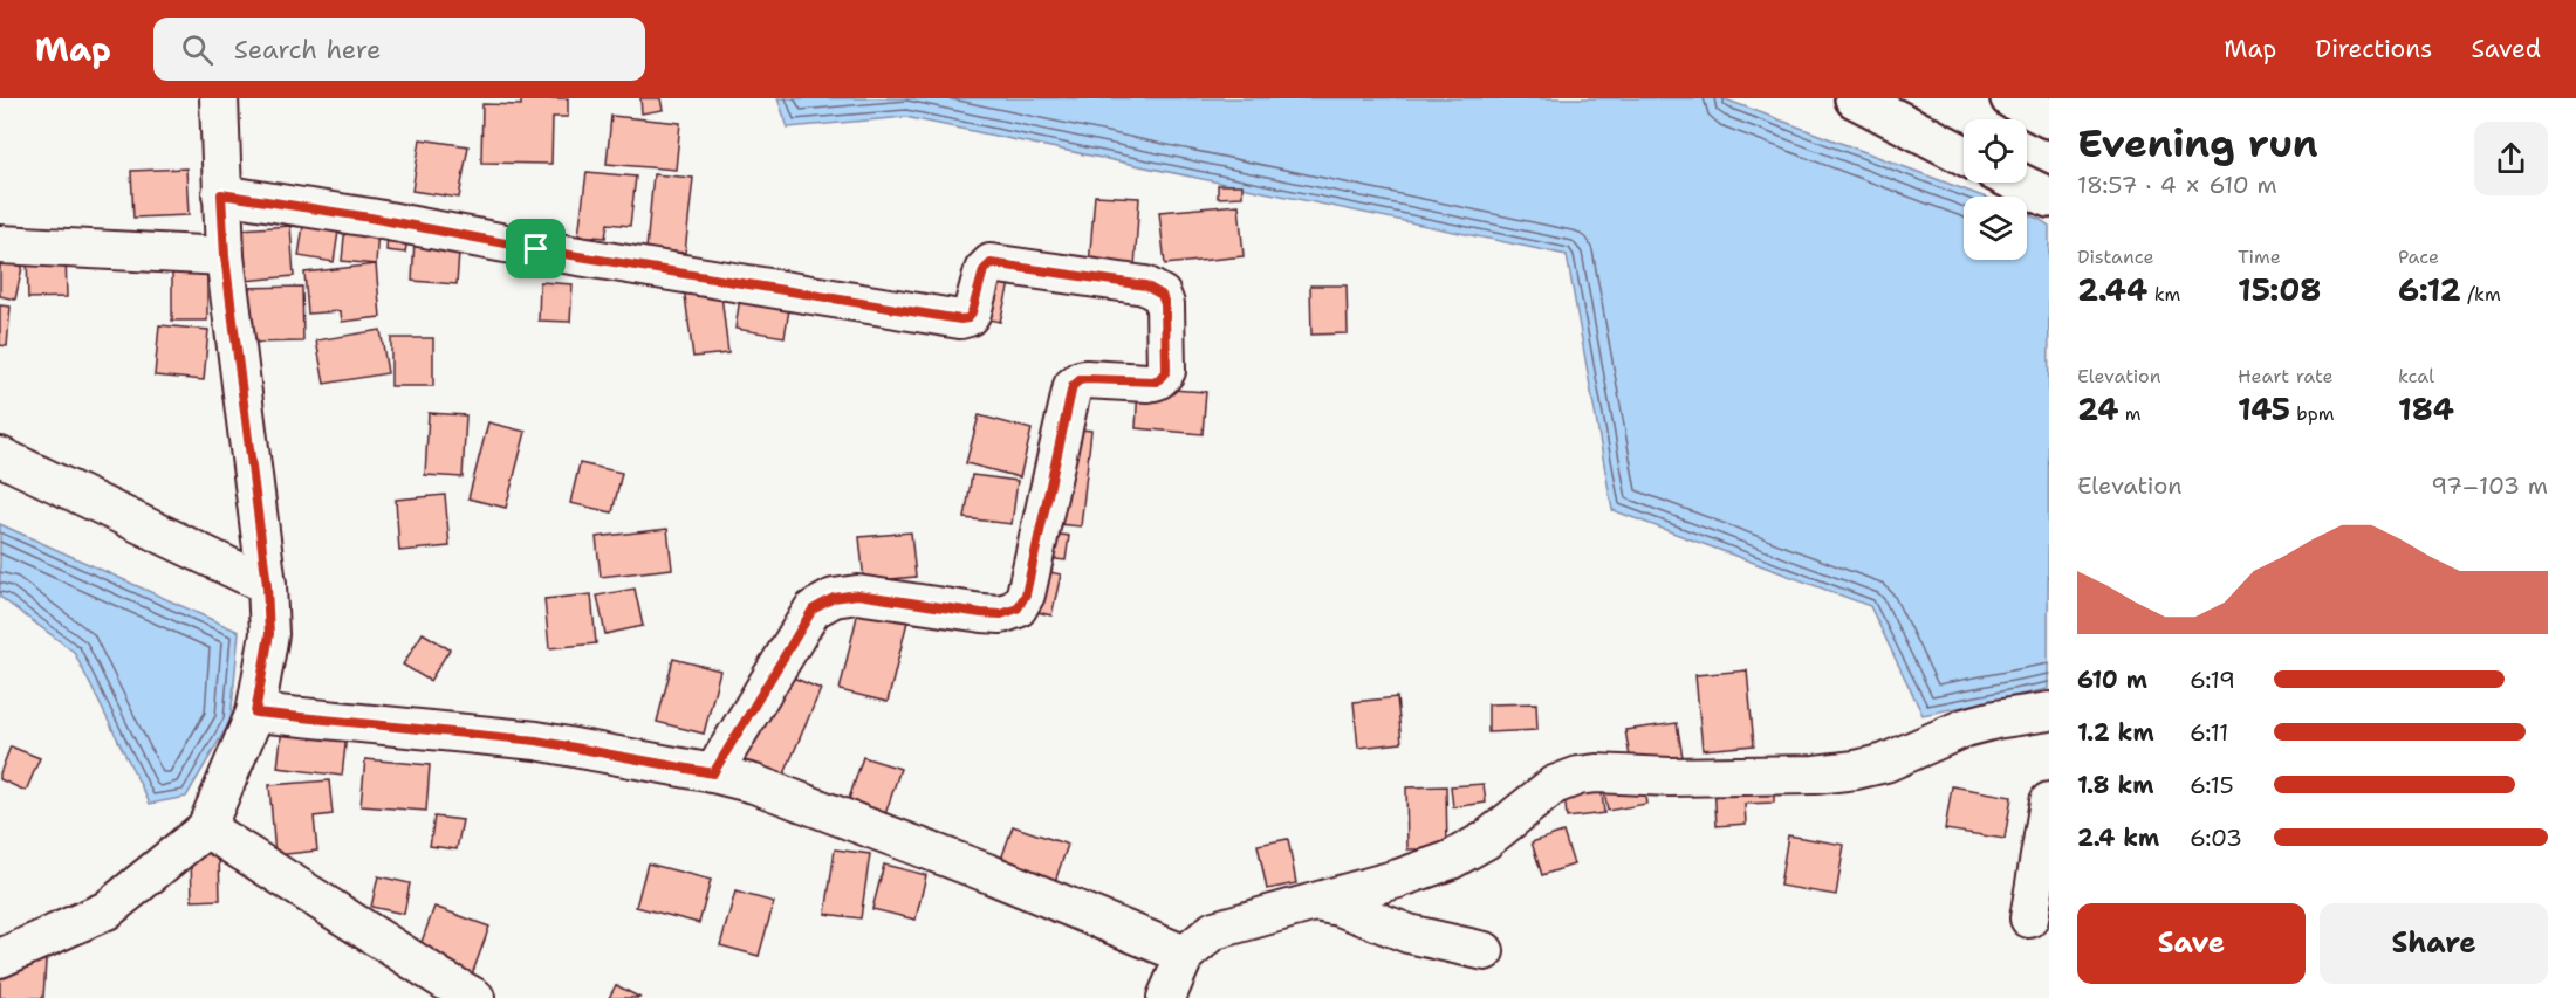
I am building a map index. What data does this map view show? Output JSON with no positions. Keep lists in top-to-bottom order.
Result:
{
  "page": {
    "header": "Map",
    "search": "Search here",
    "nav": ["Map", "Directions", "Saved"],
    "heading": ["Evening run", "18:57 · 4 × 610 m"],
    "stats": [
      ["Distance", "2.44 km"],
      ["Time", "15:08"],
      ["Pace", "6:12 /km"],
      ["Elevation", "24 m"],
      ["Heart rate", "145 bpm"],
      ["kcal", "184"]
    ],
    "chart": ["Elevation", "97–103 m"],
    "list": [
      {
        "name": "610 m",
        "note": "6:19"
      },
      {
        "name": "1.2 km",
        "note": "6:11"
      },
      {
        "name": "1.8 km",
        "note": "6:15"
      },
      {
        "name": "2.4 km",
        "note": "6:03"
      }
    ],
    "buttons": ["Save", "Share"]
  }
}
